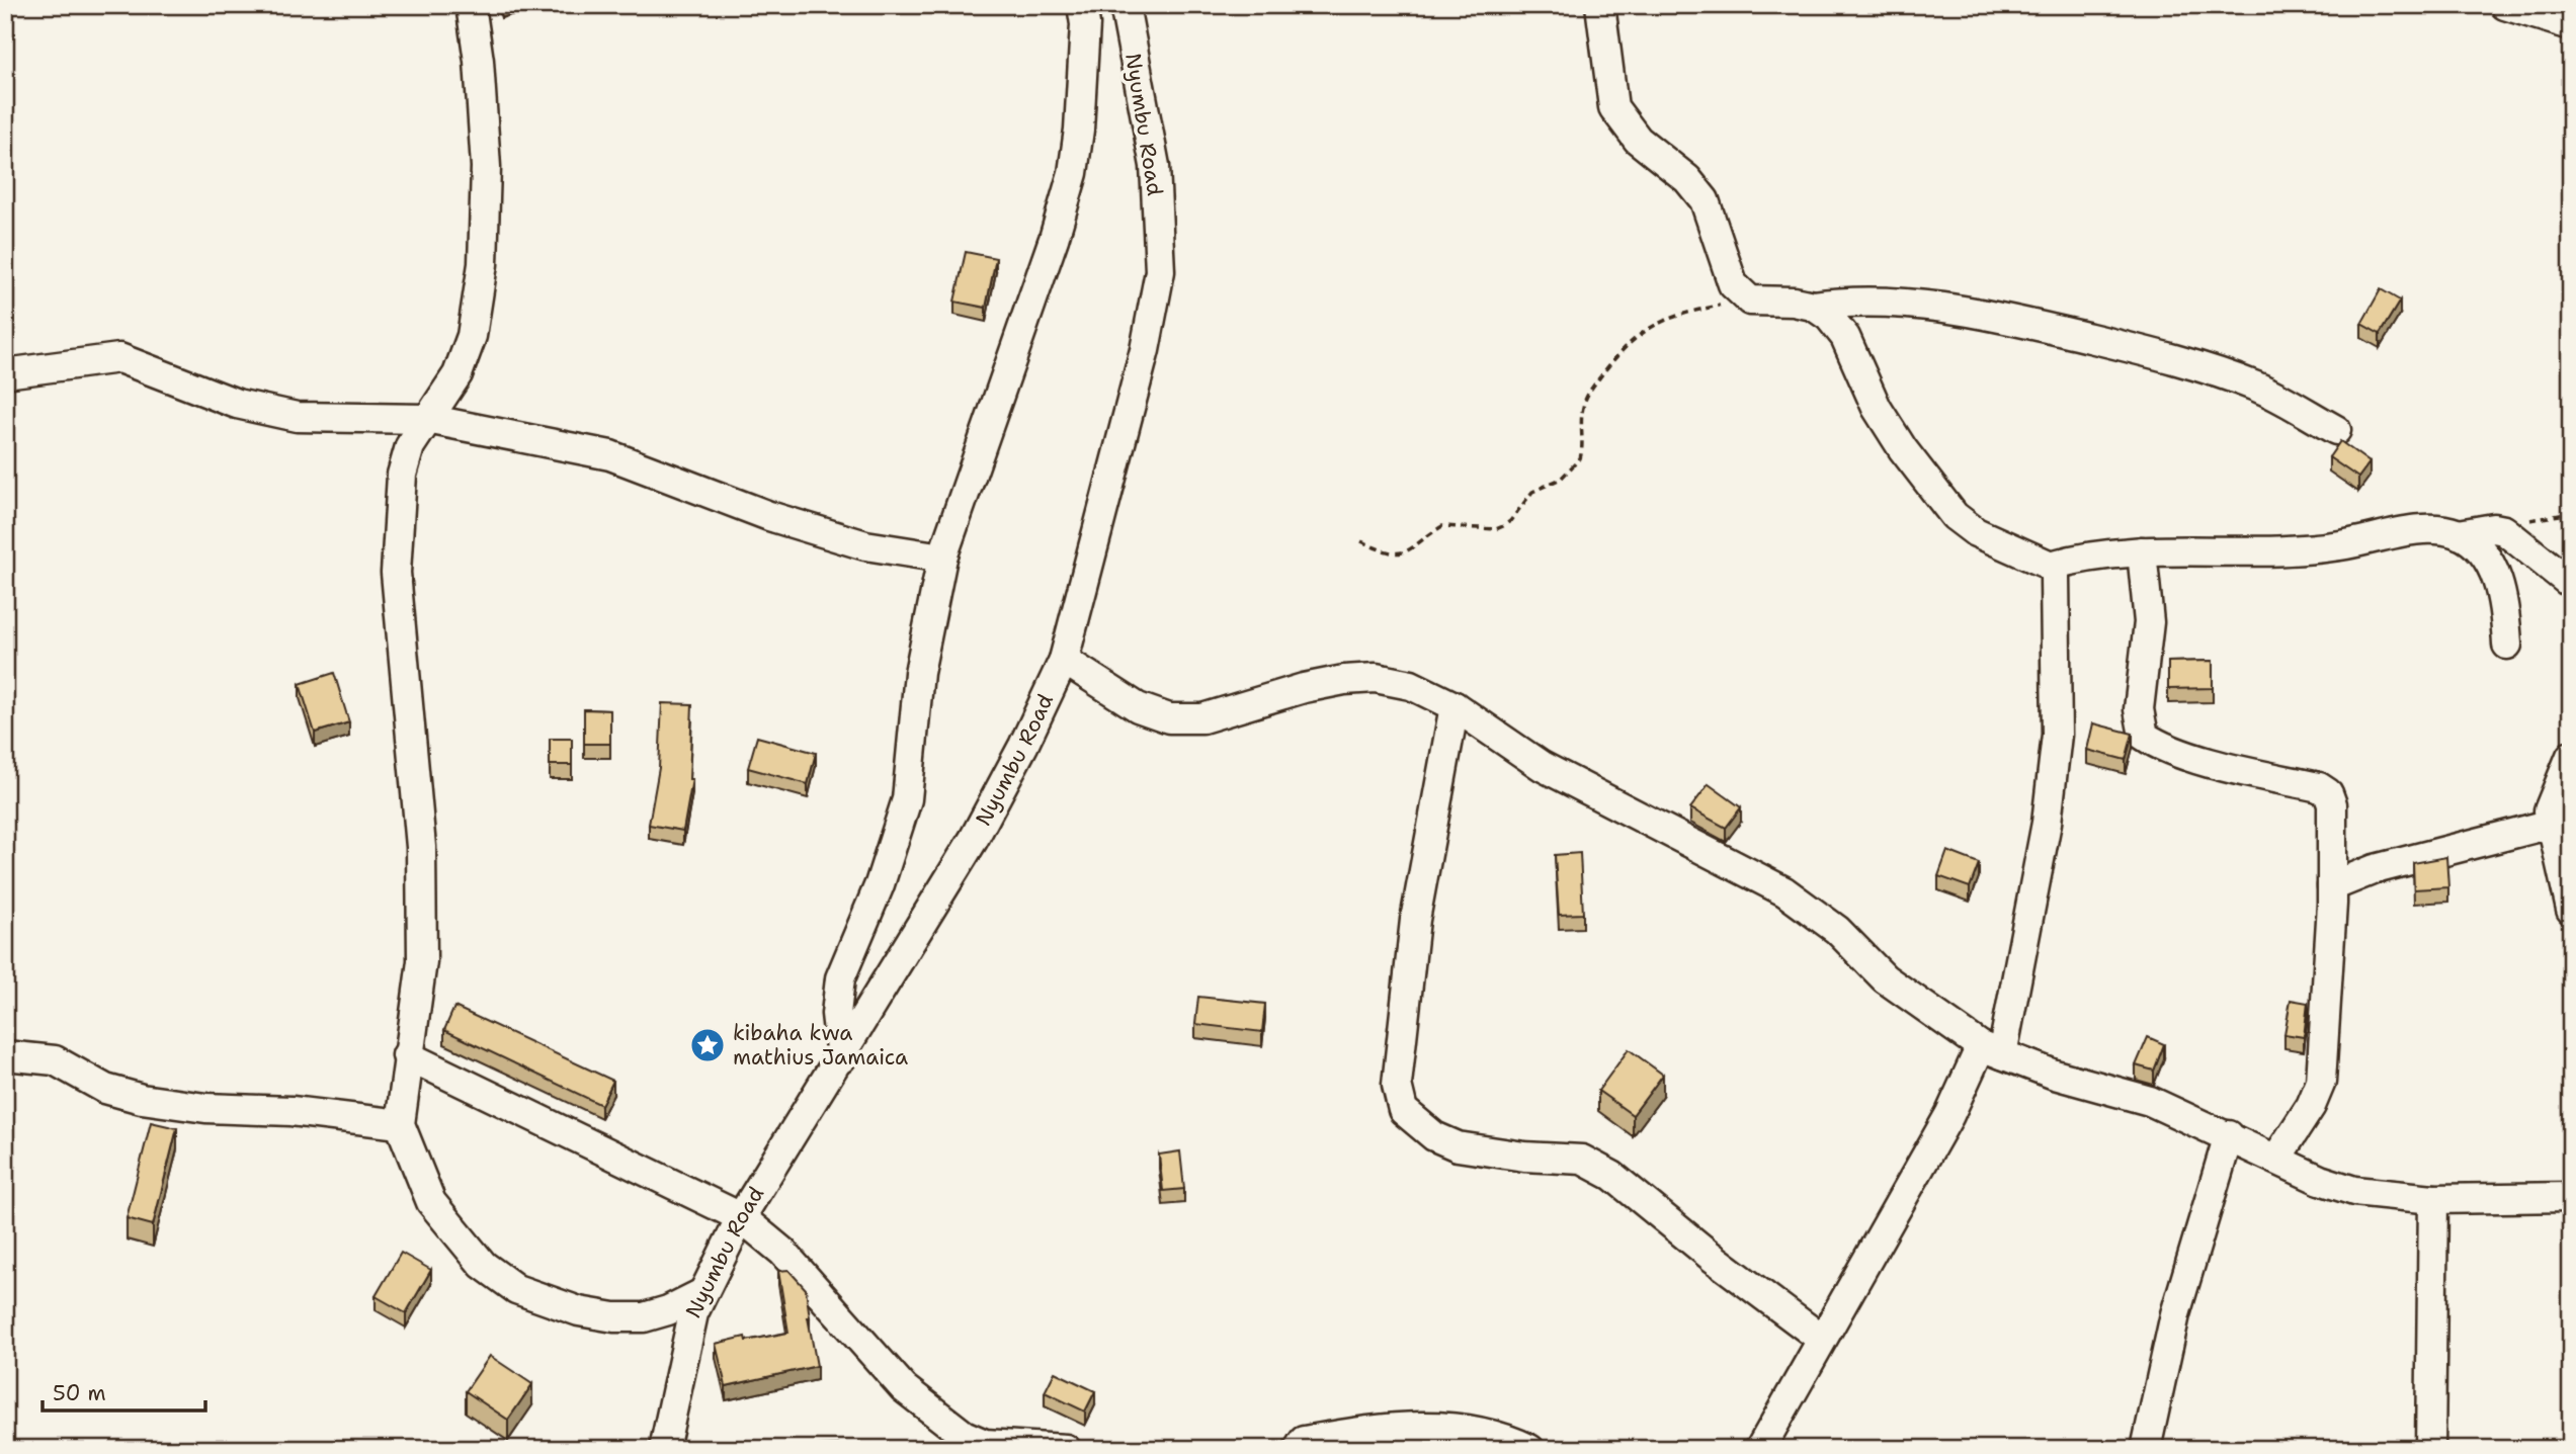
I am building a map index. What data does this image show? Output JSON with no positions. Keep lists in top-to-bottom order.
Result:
{
  "streets": {
    "street": ["Nyumbu Road"]
  },
  "places": {
    "place": ["kibaha kwa mathius Jamaica"]
  },
  "scale_bar": "50 m"
}
